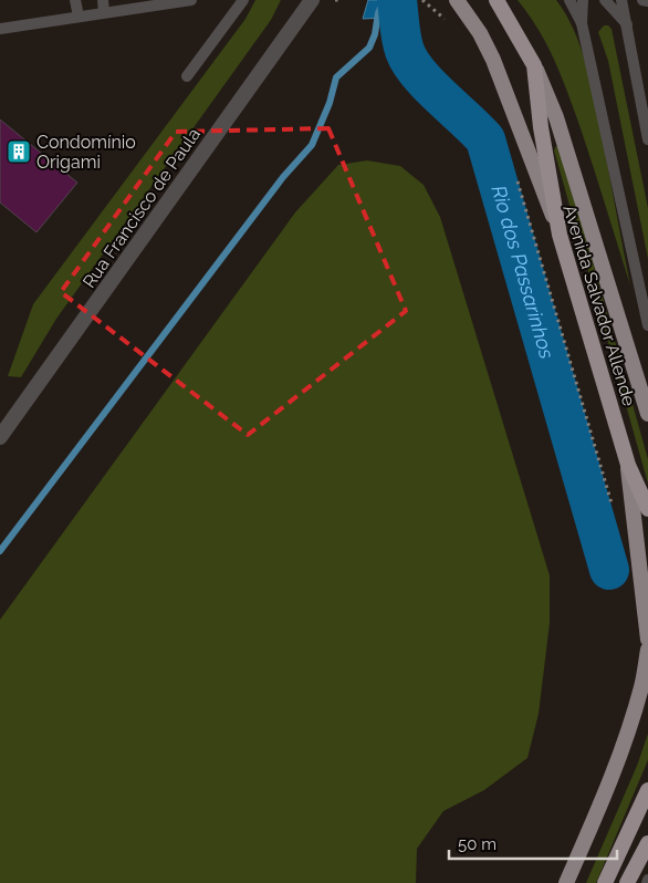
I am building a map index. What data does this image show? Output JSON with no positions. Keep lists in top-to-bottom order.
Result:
{
  "streets": {
    "highway": ["Avenida Salvador Allende"],
    "street": ["Rua Francisco de Paula"]
  },
  "water": ["Rio dos Passarinhos"],
  "places": {
    "building": ["Condomínio Origami"]
  },
  "scale_bar": "50 m"
}
